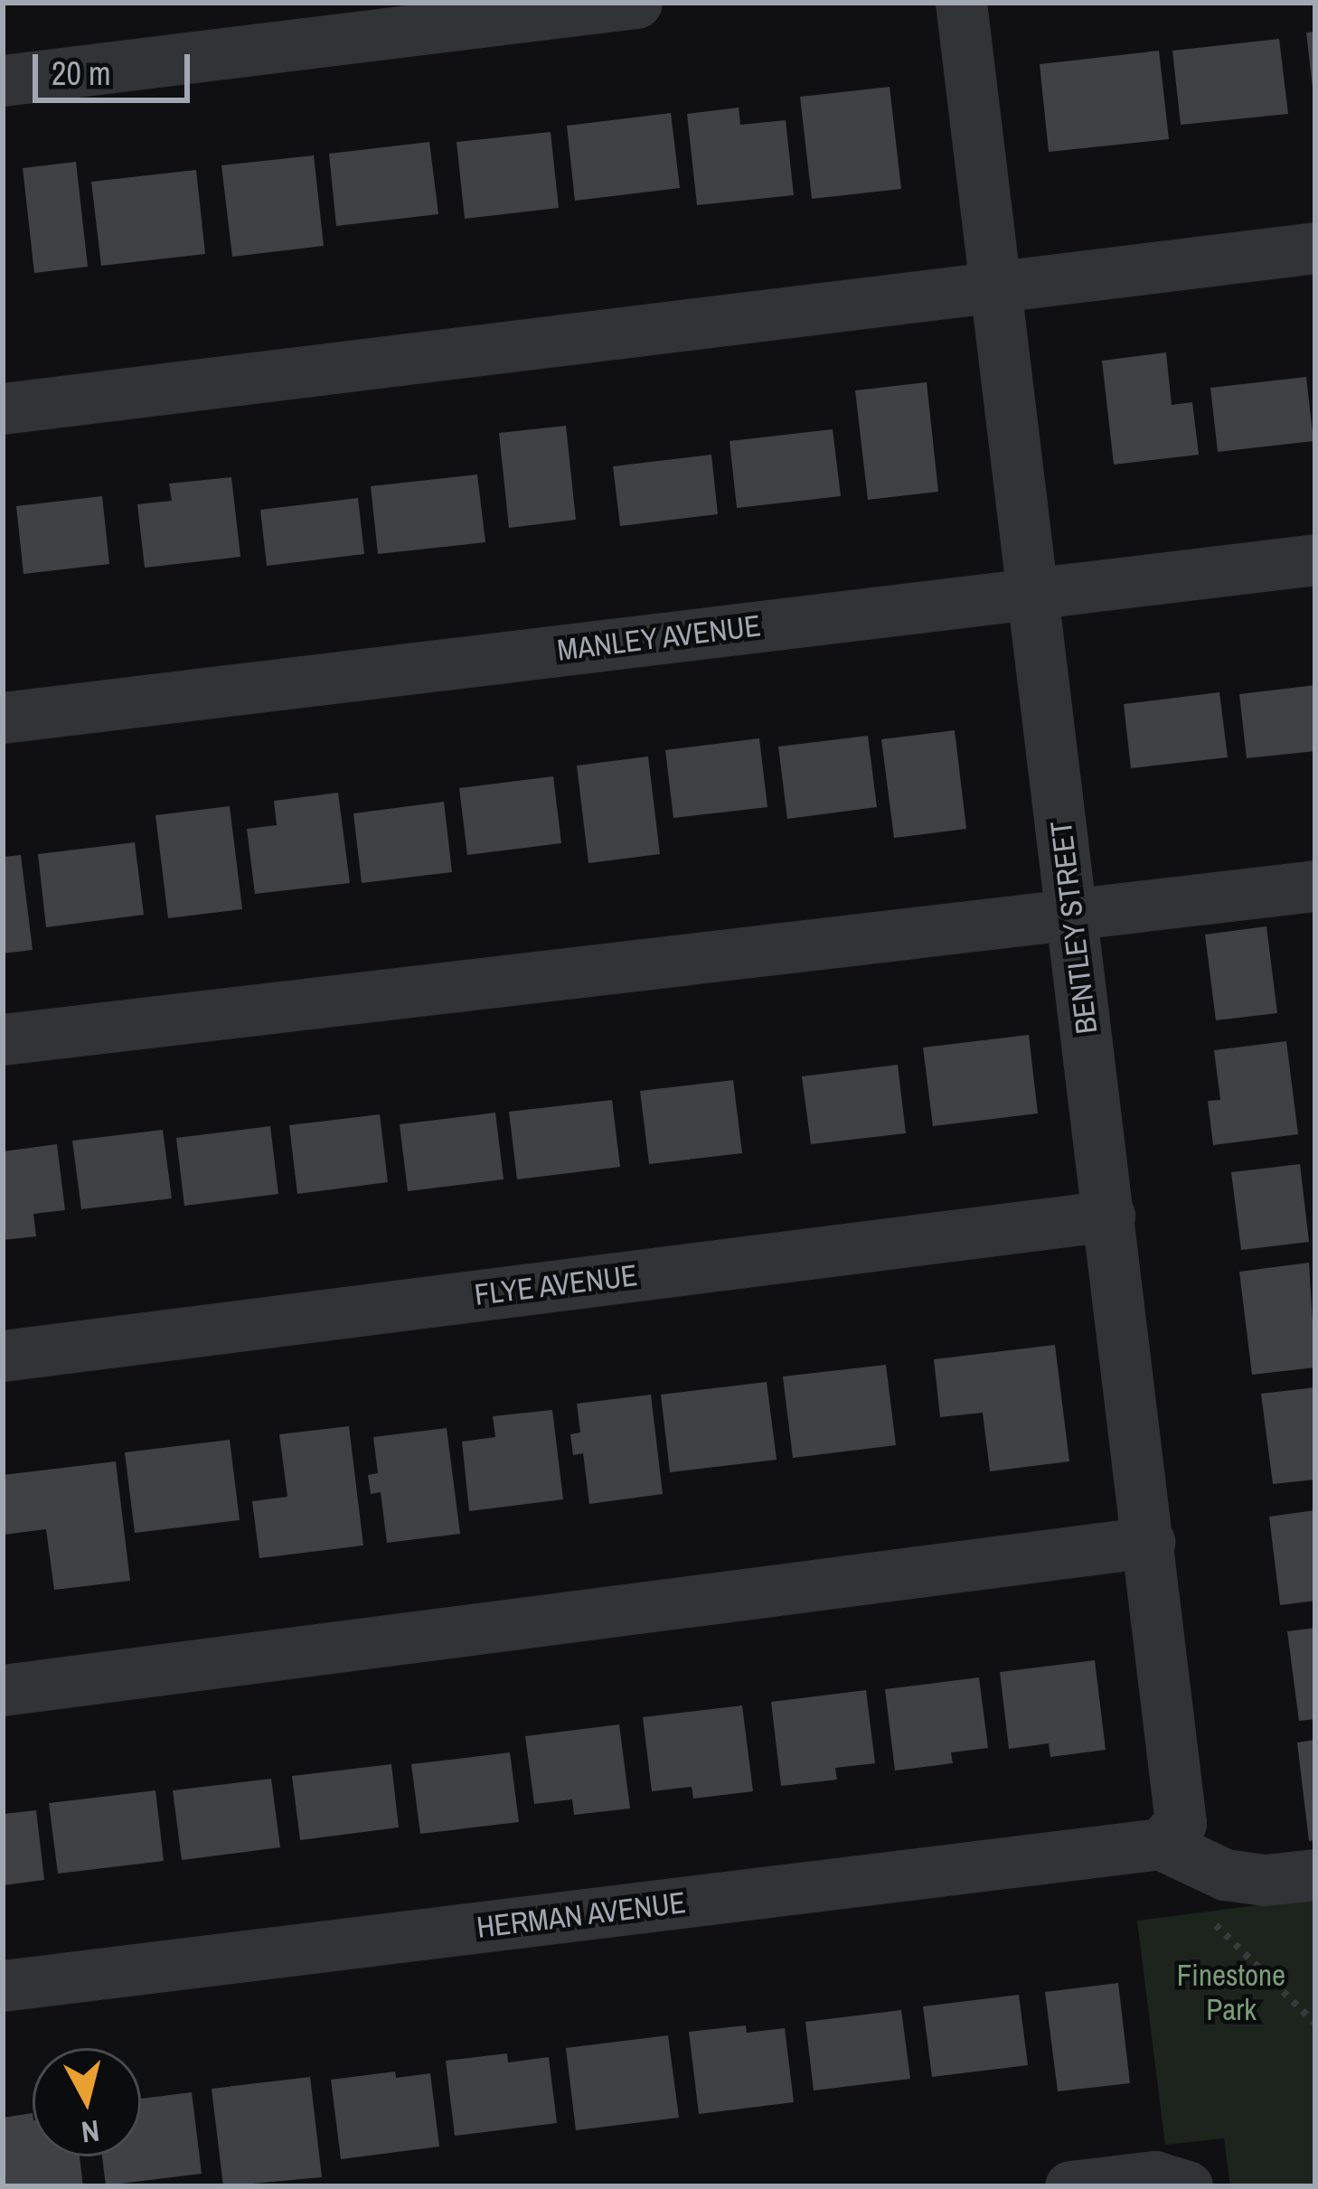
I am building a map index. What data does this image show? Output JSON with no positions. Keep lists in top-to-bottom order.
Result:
{
  "streets": {
    "street": [
      "MANLEY AVENUE",
      "BENTLEY STREET",
      "FLYE AVENUE",
      "HERMAN AVENUE"
    ]
  },
  "crossings": [
    ["MANLEY AVENUE", "BENTLEY STREET"],
    ["BENTLEY STREET", "FLYE AVENUE"],
    ["BENTLEY STREET", "HERMAN AVENUE"]
  ],
  "parks": ["Finestone Park"],
  "scale_bar": "20 m",
  "north": "bottom"
}
